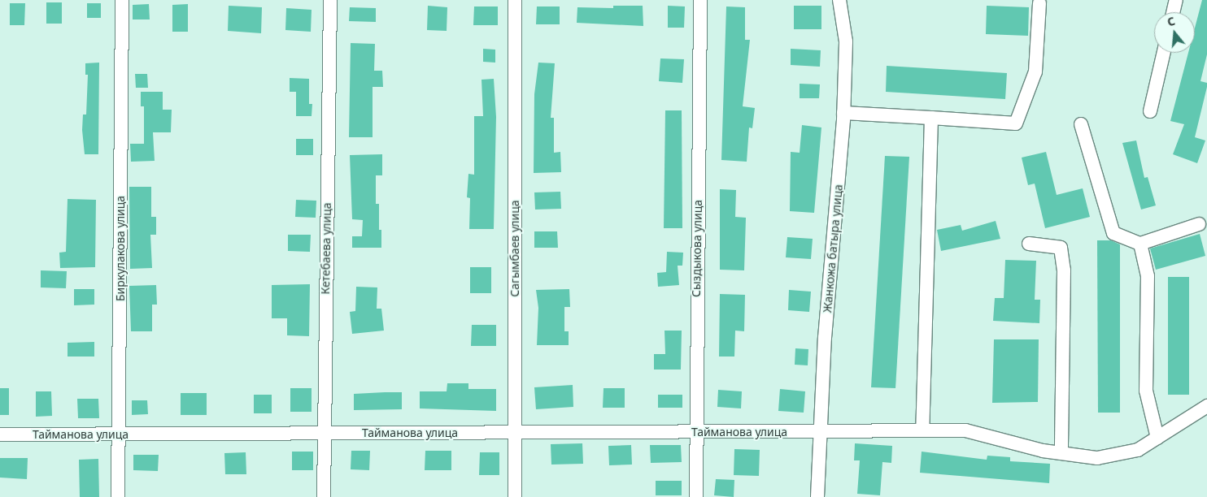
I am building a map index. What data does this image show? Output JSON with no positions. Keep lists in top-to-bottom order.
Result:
{
  "streets": {
    "street": [
      "Биркулакова улица",
      "Кетебаева улица",
      "Сагымбаев улица",
      "Сыздыкова улица",
      "Жанкожа батыра улица",
      "Тайманова улица"
    ]
  },
  "crossings": [
    ["Биркулакова улица", "Тайманова улица"],
    ["Кетебаева улица", "Тайманова улица"],
    ["Сагымбаев улица", "Тайманова улица"],
    ["Сыздыкова улица", "Тайманова улица"],
    ["Жанкожа батыра улица", "Тайманова улица"]
  ],
  "north": "top"
}
